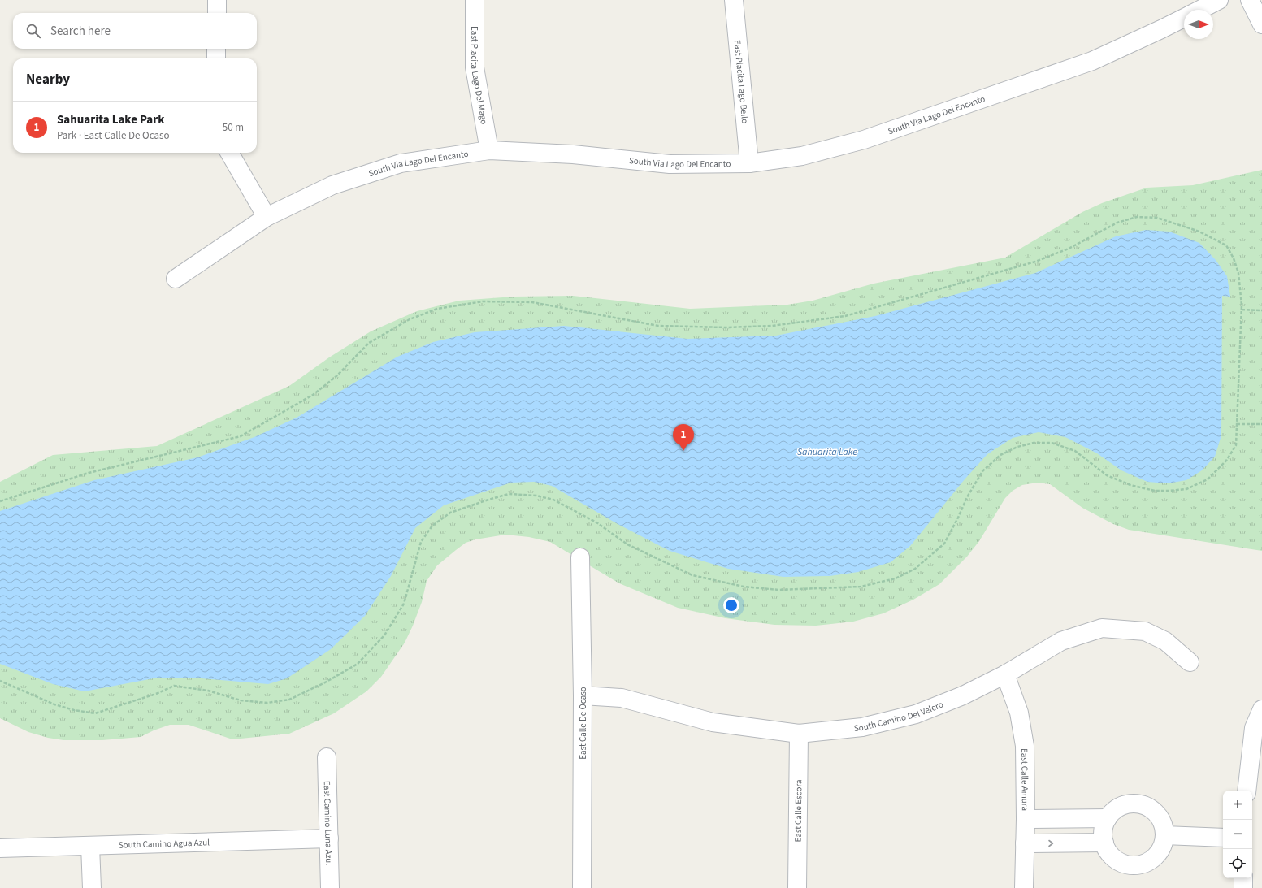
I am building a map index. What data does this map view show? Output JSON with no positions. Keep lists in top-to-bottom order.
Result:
{
  "streets": {
    "street": [
      "East Placita Lago Del Mago",
      "East Placita Lago Bello",
      "South Via Lago Del Encanto",
      "South Camino Del Velero",
      "East Calle De Ocaso",
      "East Calle Amura",
      "East Calle Escora",
      "East Camino Luna Azul",
      "South Camino Agua Azul"
    ]
  },
  "crossings": [
    ["East Placita Lago Del Mago", "South Via Lago Del Encanto"],
    ["East Placita Lago Bello", "South Via Lago Del Encanto"],
    ["South Camino Del Velero", "East Calle De Ocaso"],
    ["South Camino Del Velero", "East Calle Amura"],
    ["South Camino Del Velero", "East Calle Escora"],
    ["East Camino Luna Azul", "South Camino Agua Azul"]
  ],
  "water": ["Sahuarita Lake"],
  "north": "right",
  "page": {
    "search": "Search here",
    "heading": "Nearby",
    "list": [
      {
        "mark": "1",
        "name": "Sahuarita Lake Park",
        "note": "Park · East Calle De Ocaso",
        "value": "50 m"
      }
    ],
    "pins": "1",
    "map_buttons": ["+", "−"]
  }
}
